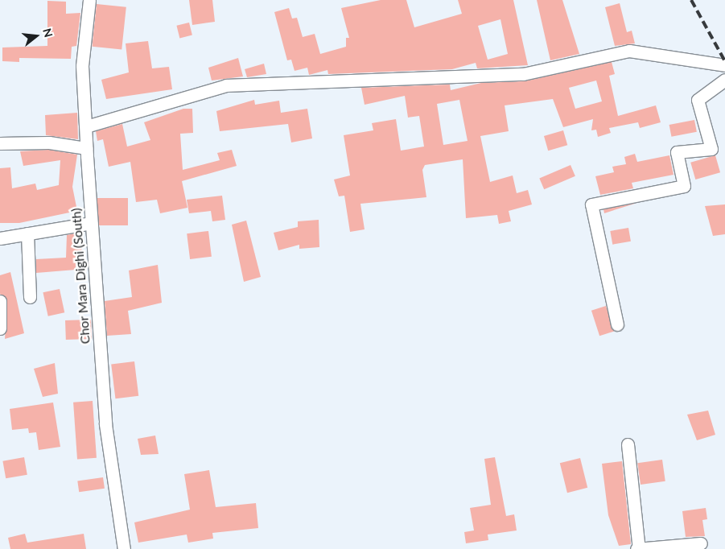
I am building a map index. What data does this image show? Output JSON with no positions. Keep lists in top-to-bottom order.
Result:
{
  "streets": {
    "street": ["Chor Mara Dighi (South)"]
  },
  "north": "right"
}
